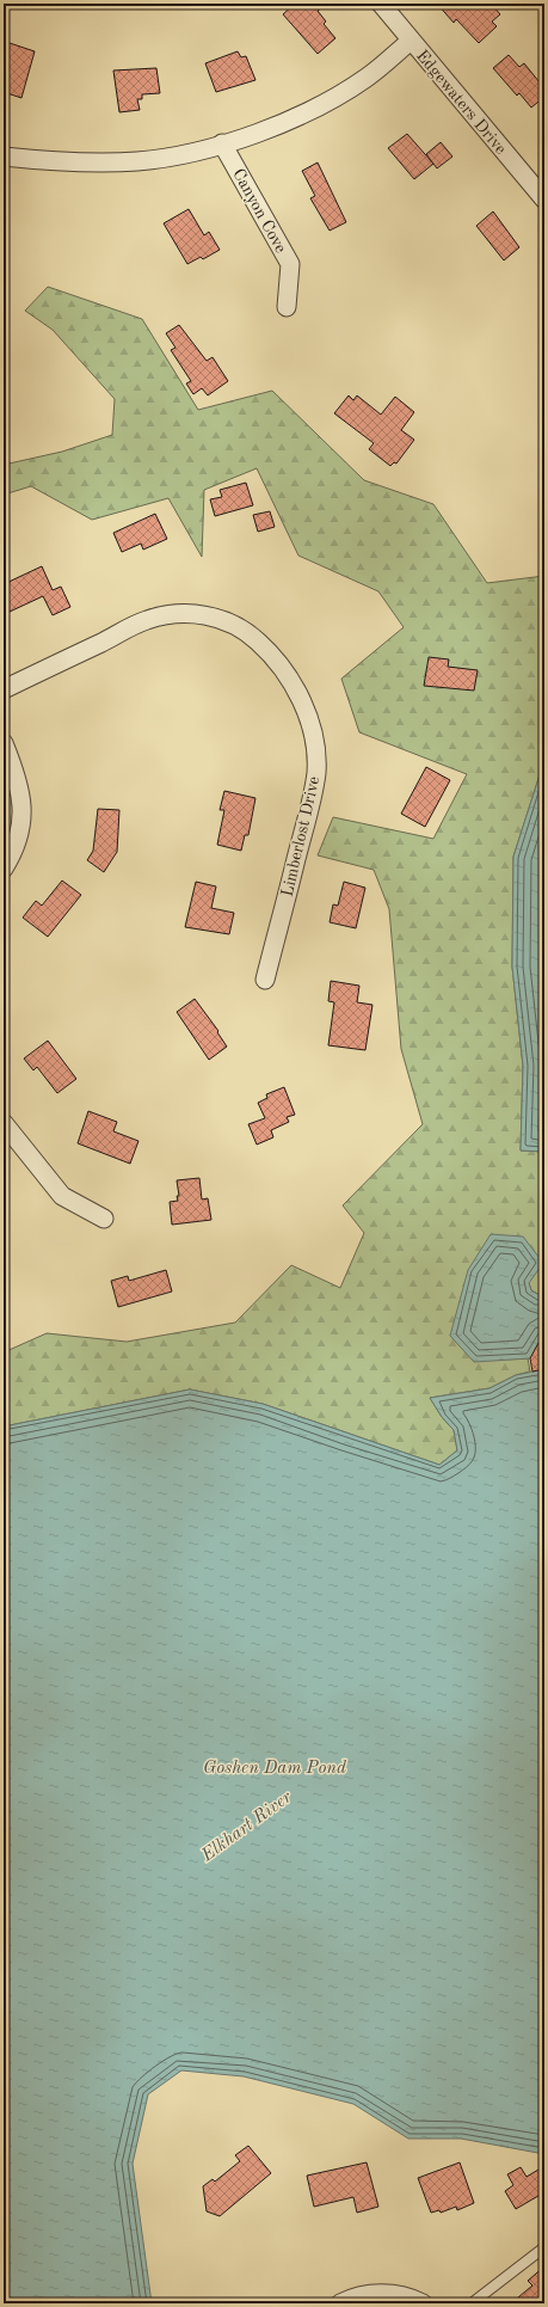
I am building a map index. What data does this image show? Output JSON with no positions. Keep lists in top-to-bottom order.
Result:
{
  "streets": {
    "street": ["Edgewaters Drive", "Canyon Cove", "Limberlost Drive"]
  },
  "water": ["Goshen Dam Pond", "Elkhart River"]
}
